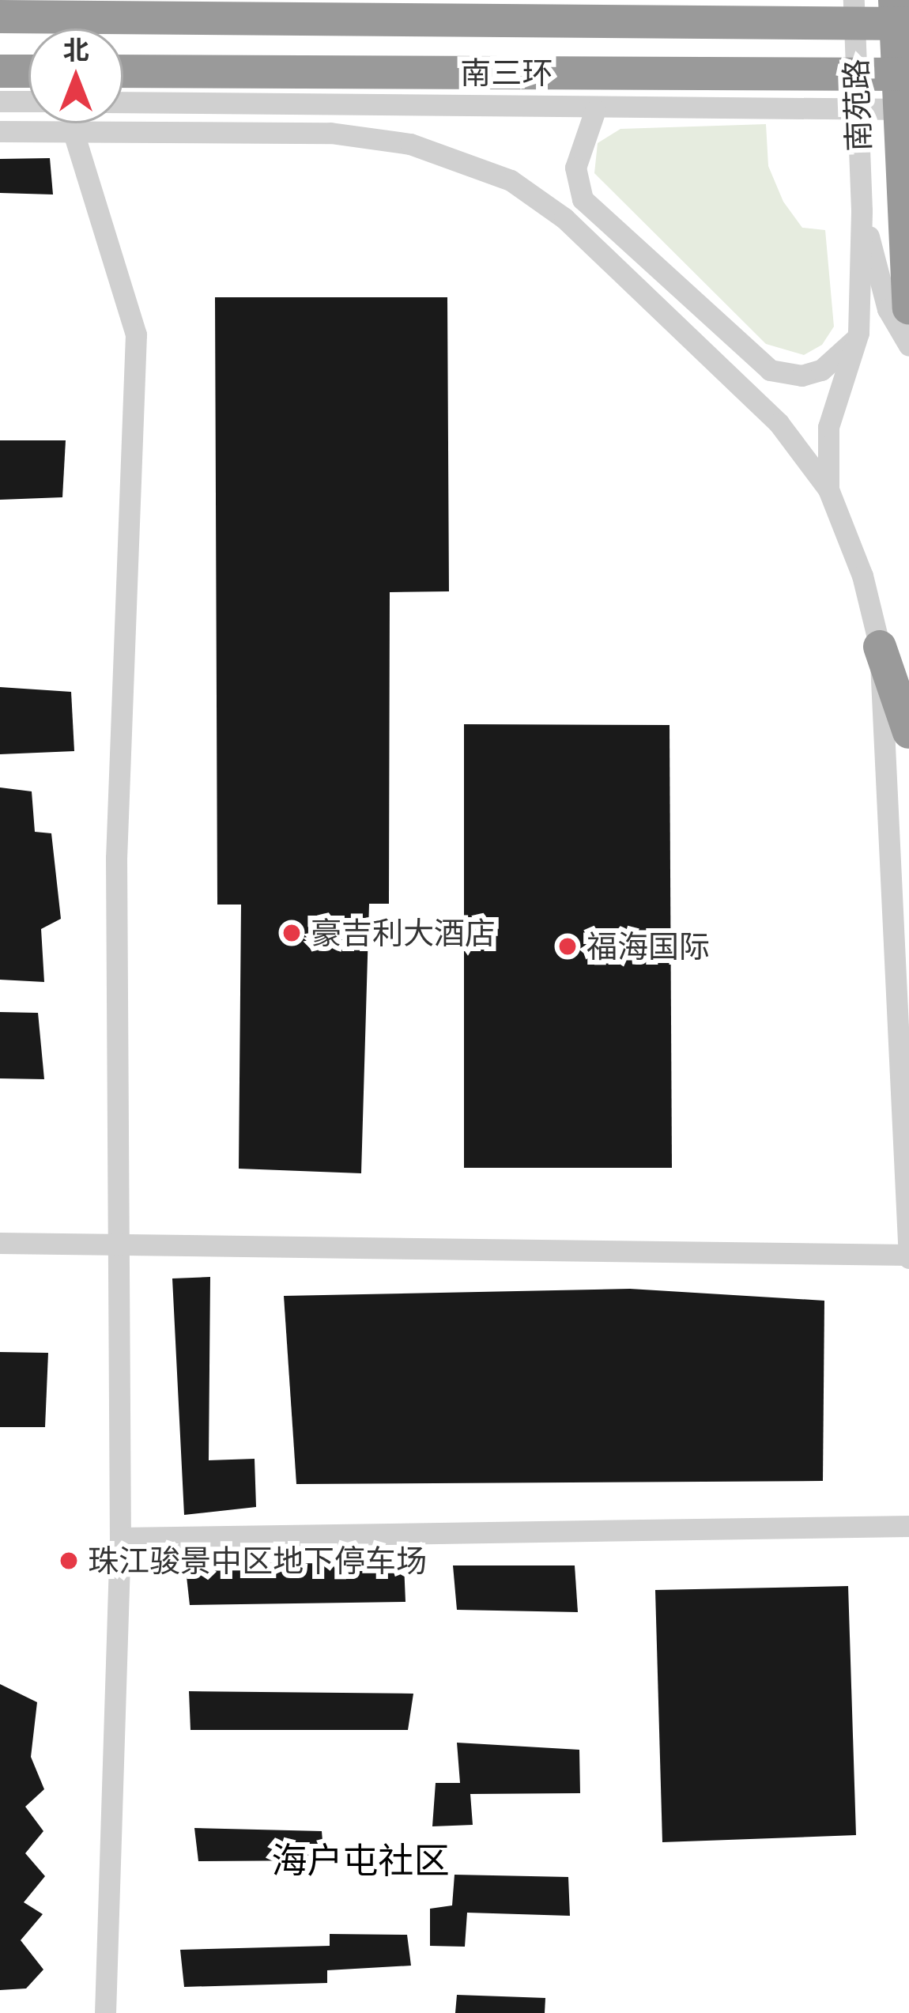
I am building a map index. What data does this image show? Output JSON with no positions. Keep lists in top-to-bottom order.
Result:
{
  "streets": {
    "highway": ["南三环", "南苑路"]
  },
  "districts": ["海户屯社区"],
  "places": ["豪吉利大酒店", "福海国际", "珠江骏景中区地下停车场"],
  "north": "top"
}
